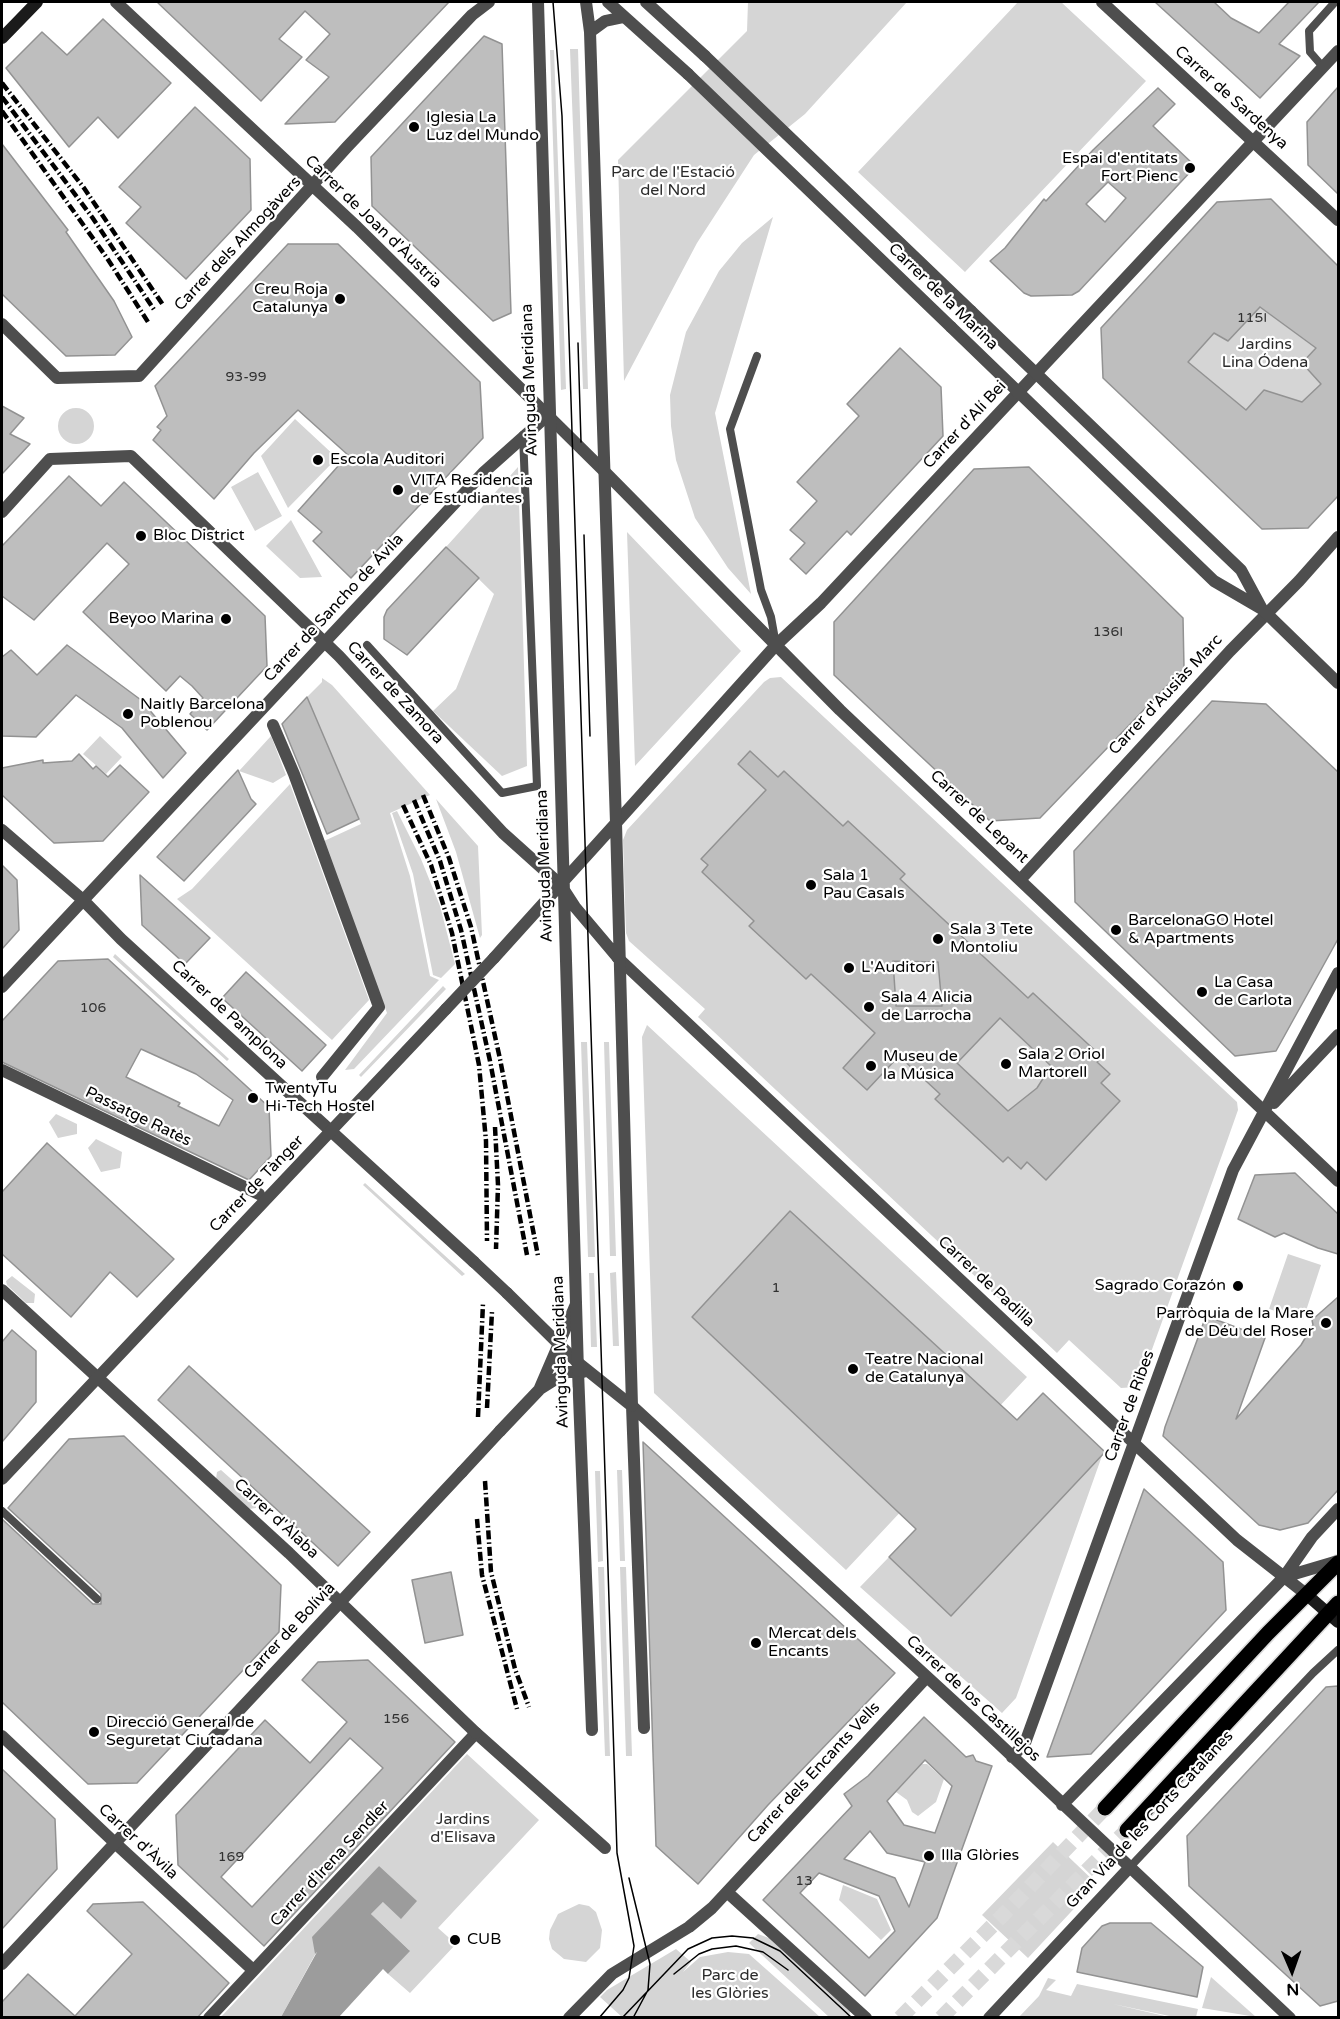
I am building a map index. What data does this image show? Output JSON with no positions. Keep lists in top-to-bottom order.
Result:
{
  "streets": {
    "main road": ["Carrer de Padilla", "Gran Via de les Corts Catalanes"],
    "street": [
      "Carrer de Sardenya",
      "Carrer de Joan d'Àustria",
      "Carrer dels Almogàvers",
      "Carrer de la Marina",
      "Avinguda Meridiana",
      "Carrer d'Alí Bei",
      "Carrer de Sancho de Ávila",
      "Carrer de Zamora",
      "Carrer d'Ausiàs Marc",
      "Carrer de Lepant",
      "Carrer de Pamplona",
      "Passatge Ratès",
      "Carrer de Tànger",
      "Carrer de Ribes",
      "Carrer d'Àlaba",
      "Carrer de Bolívia",
      "Carrer de los Castillejos",
      "Carrer dels Encants Vells",
      "Carrer d'Àvila",
      "Carrer d'Irena Sendler"
    ]
  },
  "crossings": [
    ["Carrer de Sardenya", "Carrer d'Alí Bei"],
    ["Carrer de Joan d'Àustria", "Carrer dels Almogàvers"],
    ["Carrer de Joan d'Àustria", "Avinguda Meridiana"],
    ["Carrer de Joan d'Àustria", "Carrer de Sancho de Ávila"],
    ["Carrer de Joan d'Àustria", "Carrer de Lepant"],
    ["Carrer de la Marina", "Carrer d'Alí Bei"],
    ["Carrer de la Marina", "Carrer d'Ausiàs Marc"],
    ["Avinguda Meridiana", "Carrer d'Alí Bei"],
    ["Avinguda Meridiana", "Carrer de Sancho de Ávila"],
    ["Avinguda Meridiana", "Carrer de Zamora"],
    ["Avinguda Meridiana", "Carrer de Pamplona"],
    ["Avinguda Meridiana", "Carrer de Tànger"],
    ["Avinguda Meridiana", "Carrer de Bolívia"],
    ["Carrer d'Alí Bei", "Carrer de Zamora"],
    ["Carrer d'Alí Bei", "Carrer de Lepant"],
    ["Carrer d'Alí Bei", "Carrer de Tànger"],
    ["Carrer de Sancho de Ávila", "Carrer de Zamora"],
    ["Carrer de Sancho de Ávila", "Carrer de Pamplona"],
    ["Carrer de Zamora", "Carrer de Tànger"],
    ["Carrer de Zamora", "Carrer de Padilla"],
    ["Carrer d'Ausiàs Marc", "Carrer de Lepant"],
    ["Carrer de Lepant", "Carrer de Ribes"],
    ["Carrer de Pamplona", "Carrer de Tànger"],
    ["Carrer de Pamplona", "Carrer de Bolívia"],
    ["Carrer de Pamplona", "Carrer de los Castillejos"],
    ["Carrer de Tànger", "Carrer d'Àlaba"],
    ["Carrer de Padilla", "Carrer de Ribes"],
    ["Carrer de Padilla", "Gran Via de les Corts Catalanes"],
    ["Carrer de Ribes", "Carrer de los Castillejos"],
    ["Carrer d'Àlaba", "Carrer de Bolívia"],
    ["Carrer d'Àlaba", "Carrer d'Irena Sendler"],
    ["Carrer de Bolívia", "Carrer d'Àvila"],
    ["Carrer de los Castillejos", "Carrer dels Encants Vells"],
    ["Carrer de los Castillejos", "Gran Via de les Corts Catalanes"],
    ["Carrer d'Àvila", "Carrer d'Irena Sendler"]
  ],
  "parks": [
    "Parc de l'Estació del Nord",
    "Jardins Lina Ódena",
    "Jardins d'Elisava",
    "Parc de les Glòries"
  ],
  "places": [
    "Iglesia La Luz del Mundo",
    "Espai d'entitats Fort Pienc",
    "Creu Roja Catalunya",
    "Escola Auditori",
    "VITA Residencia de Estudiantes",
    "Bloc District",
    "Beyoo Marina",
    "Naitly Barcelona Poblenou",
    "Sala 1 Pau Casals",
    "BarcelonaGO Hotel & Apartments",
    "Sala 3 Tete Montoliu",
    "L'Auditori",
    "La Casa de Carlota",
    "Sala 4 Alicia de Larrocha",
    "Sala 2 Oriol Martorell",
    "Museu de la Música",
    "TwentyTu Hi-Tech Hostel",
    "Sagrado Corazón",
    "Parròquia de la Mare de Déu del Roser",
    "Teatre Nacional de Catalunya",
    "Mercat dels Encants",
    "Direcció General de Seguretat Ciutadana",
    "Illa Glòries",
    "CUB"
  ],
  "house_numbers": [
    "115I",
    "93-99",
    "136I",
    "106",
    "1",
    "156",
    "169",
    "13"
  ],
  "north": "bottom"
}
